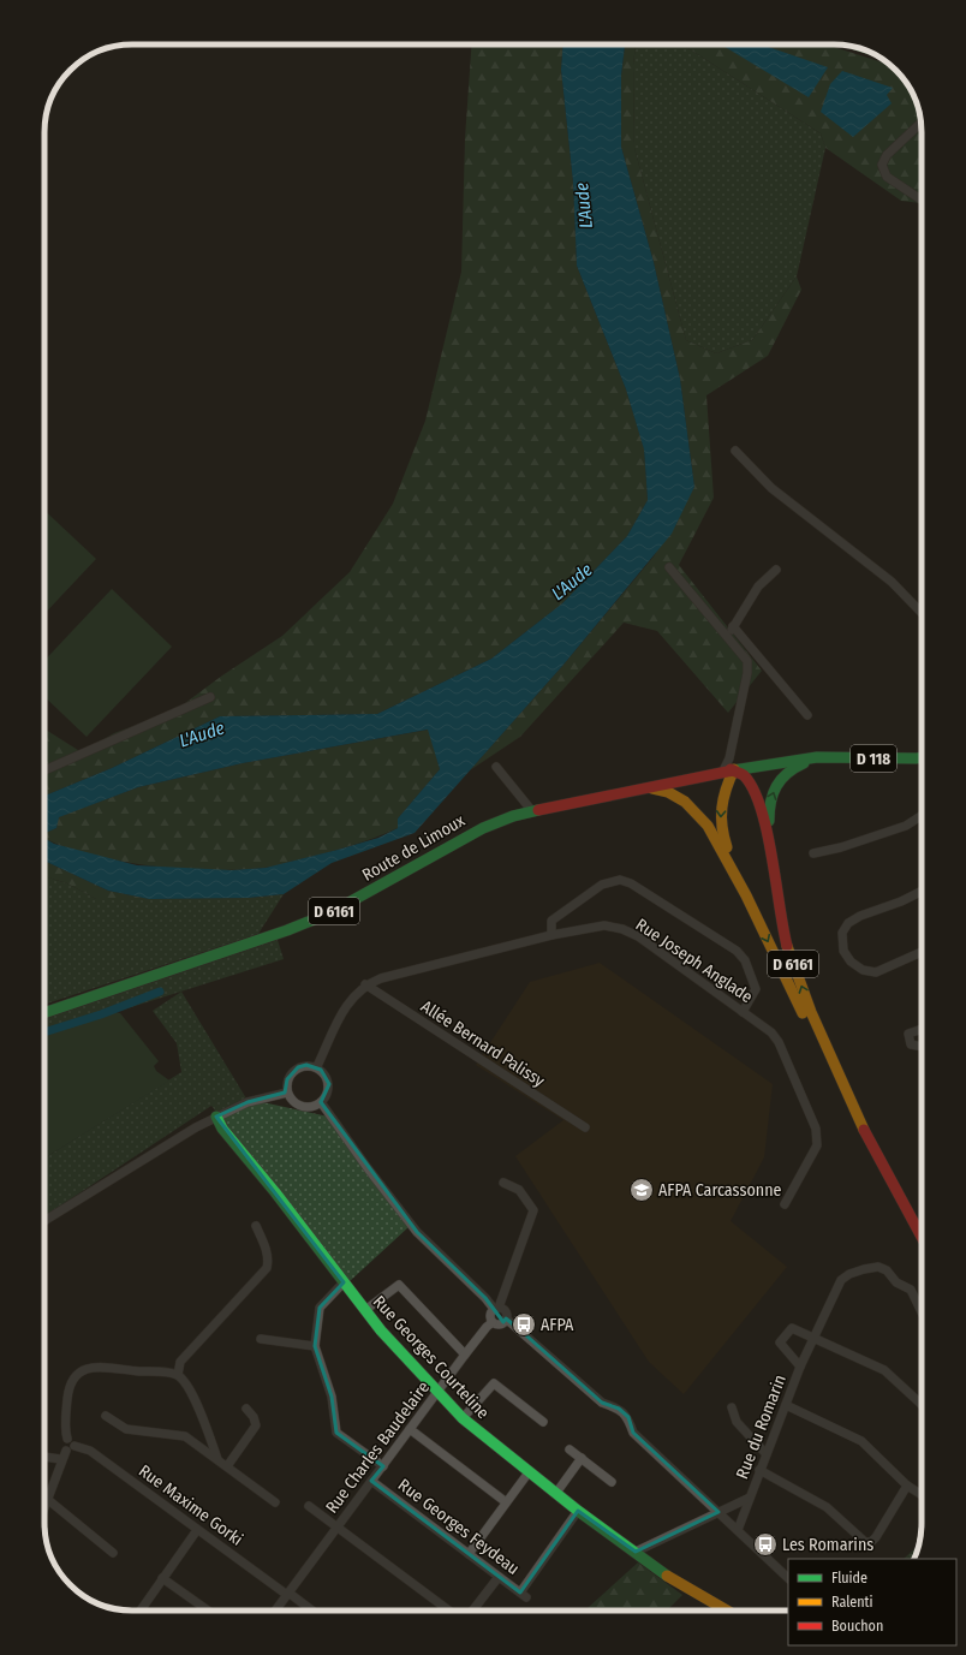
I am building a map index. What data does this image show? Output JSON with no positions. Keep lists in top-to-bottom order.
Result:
{
  "streets": {
    "main road": [
      "D 118",
      "Route de Limoux",
      "D 6161",
      "Rue Georges Courteline"
    ],
    "street": [
      "Rue Joseph Anglade",
      "Allée Bernard Palissy",
      "Rue du Romarin",
      "Rue Charles Baudelaire",
      "Rue Maxime Gorki",
      "Rue Georges Feydeau"
    ]
  },
  "crossings": [
    ["D 118", "D 6161"],
    ["Route de Limoux", "D 6161"],
    ["Rue Joseph Anglade", "Allée Bernard Palissy"],
    ["Rue Georges Courteline", "Rue du Romarin"],
    ["Rue Georges Courteline", "Rue Charles Baudelaire"],
    ["Rue Georges Courteline", "Rue Georges Feydeau"],
    ["Rue Charles Baudelaire", "Rue Maxime Gorki"],
    ["Rue Charles Baudelaire", "Rue Georges Feydeau"]
  ],
  "water": ["L'Aude"],
  "places": {
    "school or university": ["AFPA Carcassonne"],
    "bus stop": ["AFPA", "Les Romarins"]
  },
  "legend": ["Fluide", "Ralenti", "Bouchon"]
}
